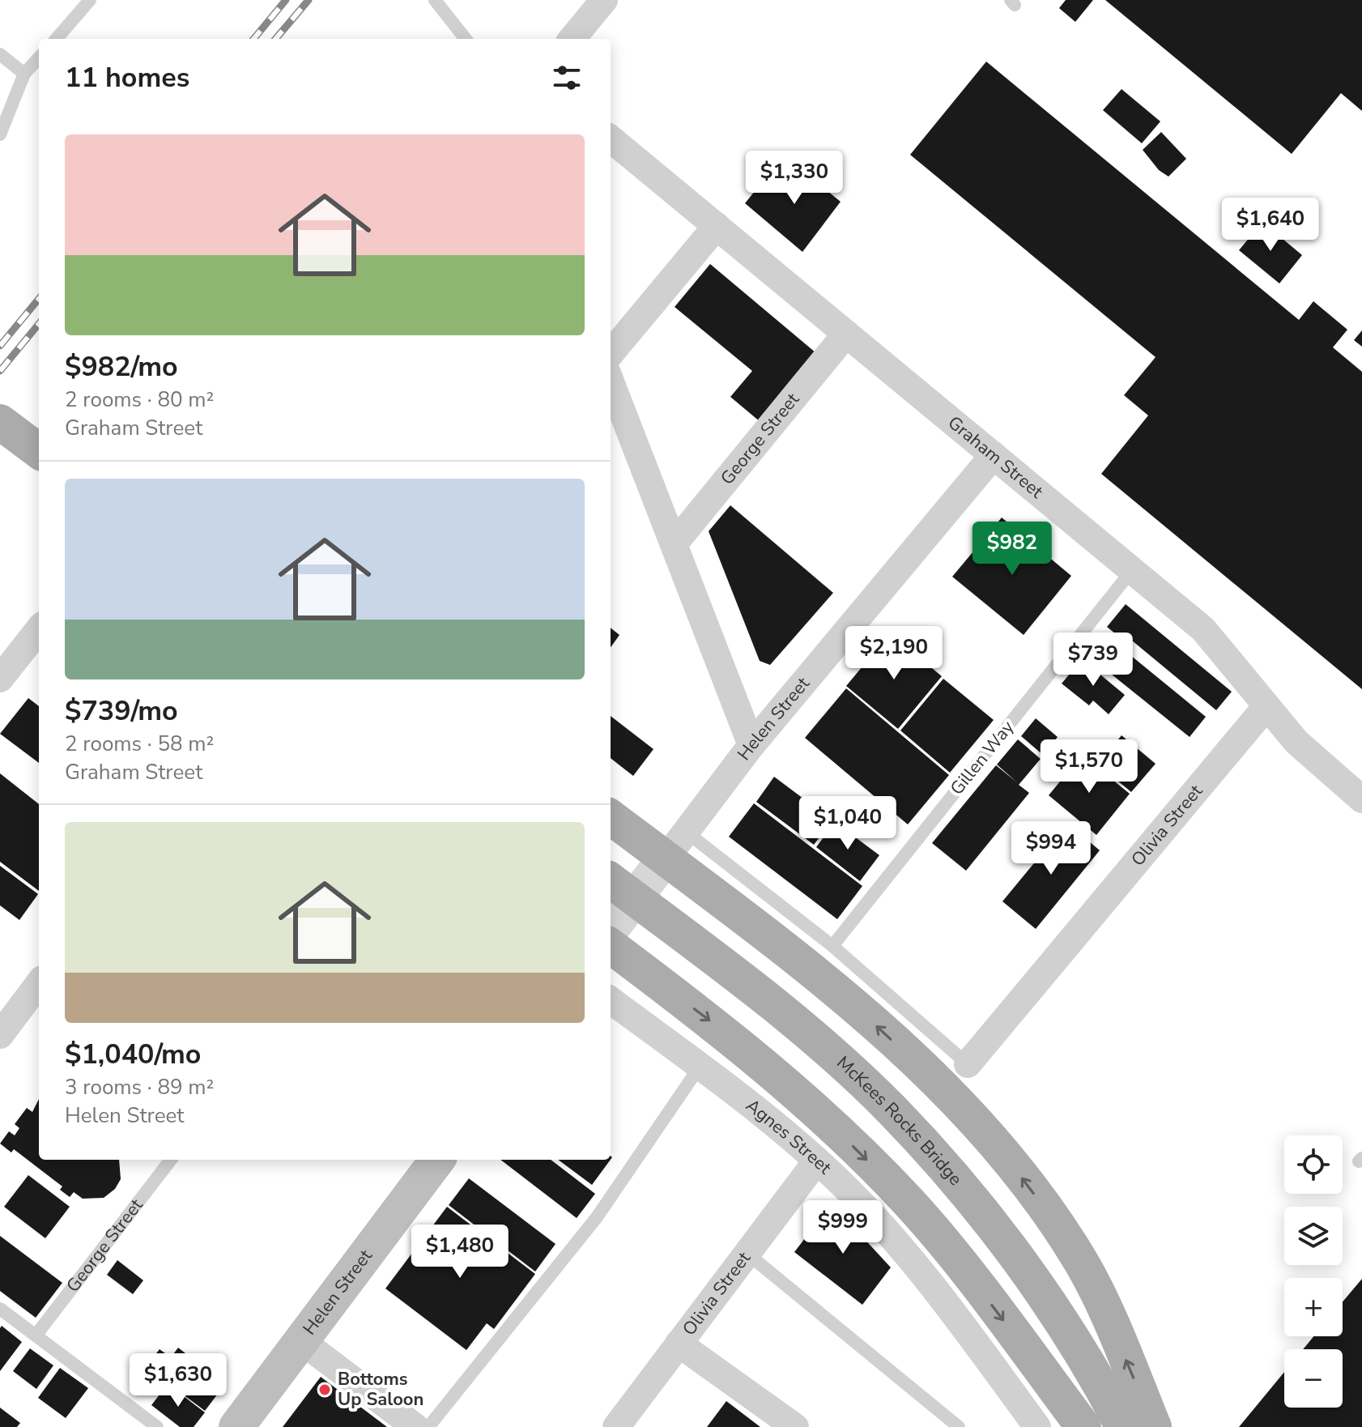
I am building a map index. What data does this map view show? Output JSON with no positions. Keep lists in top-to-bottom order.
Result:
{
  "streets": {
    "main road": ["McKees Rocks Bridge"],
    "street": [
      "George Street",
      "Graham Street",
      "Helen Street",
      "Olivia Street",
      "Agnes Street"
    ],
    "lane": ["Gillen Way"]
  },
  "crossings": [
    ["George Street", "Graham Street"],
    ["Graham Street", "Helen Street"],
    ["Graham Street", "Gillen Way"],
    ["Graham Street", "Olivia Street"],
    ["Olivia Street", "Agnes Street"]
  ],
  "places": ["Bottoms Up Saloon"],
  "page": {
    "heading": "11 homes",
    "list": [
      {
        "name": "$982/mo",
        "note": "2 rooms · 80 m² · Graham Street"
      },
      {
        "name": "$739/mo",
        "note": "2 rooms · 58 m² · Graham Street"
      },
      {
        "name": "$1,040/mo",
        "note": "3 rooms · 89 m² · Helen Street"
      }
    ],
    "price": [
      "$1,330",
      "$1,640",
      "$982",
      "$2,190",
      "$739",
      "$1,570",
      "$1,040",
      "$994",
      "$999",
      "$1,480",
      "$1,630"
    ],
    "map_buttons": ["+", "−"]
  }
}
